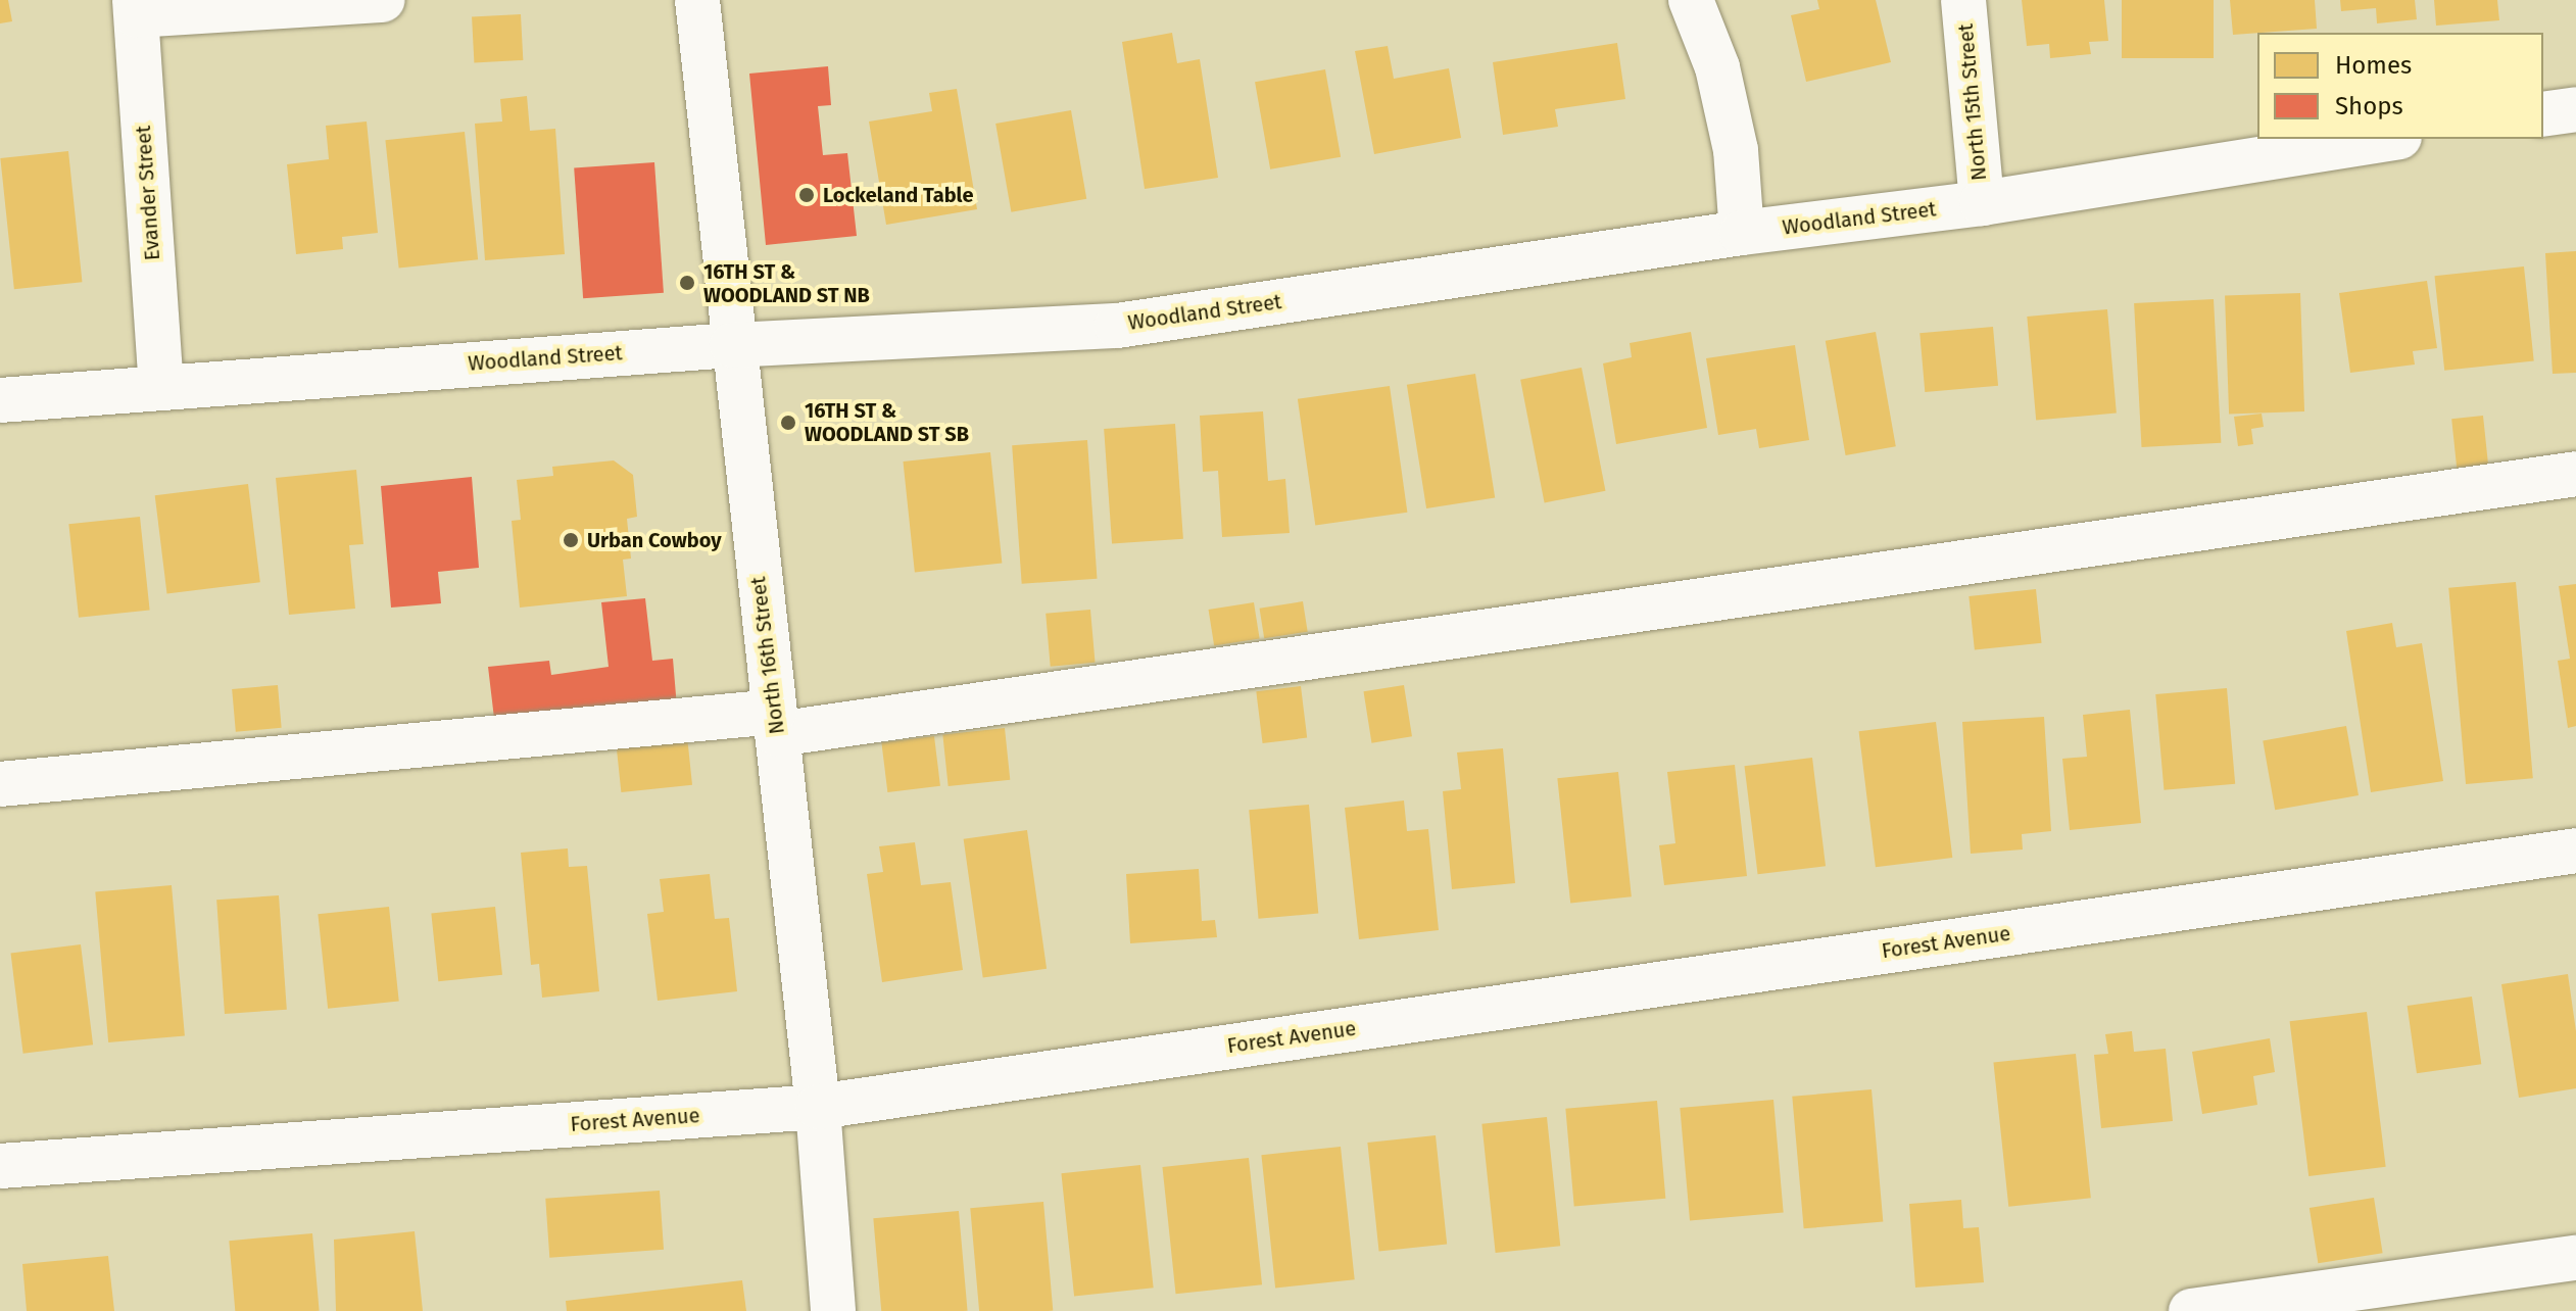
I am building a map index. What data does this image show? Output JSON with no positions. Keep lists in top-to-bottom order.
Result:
{
  "streets": {
    "street": [
      "North 15th Street",
      "Evander Street",
      "Woodland Street",
      "North 16th Street",
      "Forest Avenue"
    ]
  },
  "crossings": [
    ["North 15th Street", "Woodland Street"],
    ["Evander Street", "Woodland Street"],
    ["Woodland Street", "North 16th Street"],
    ["North 16th Street", "Forest Avenue"]
  ],
  "places": [
    "Lockeland Table",
    "16TH ST & WOODLAND ST NB",
    "16TH ST & WOODLAND ST SB",
    "Urban Cowboy"
  ],
  "legend": ["Homes", "Shops"]
}
